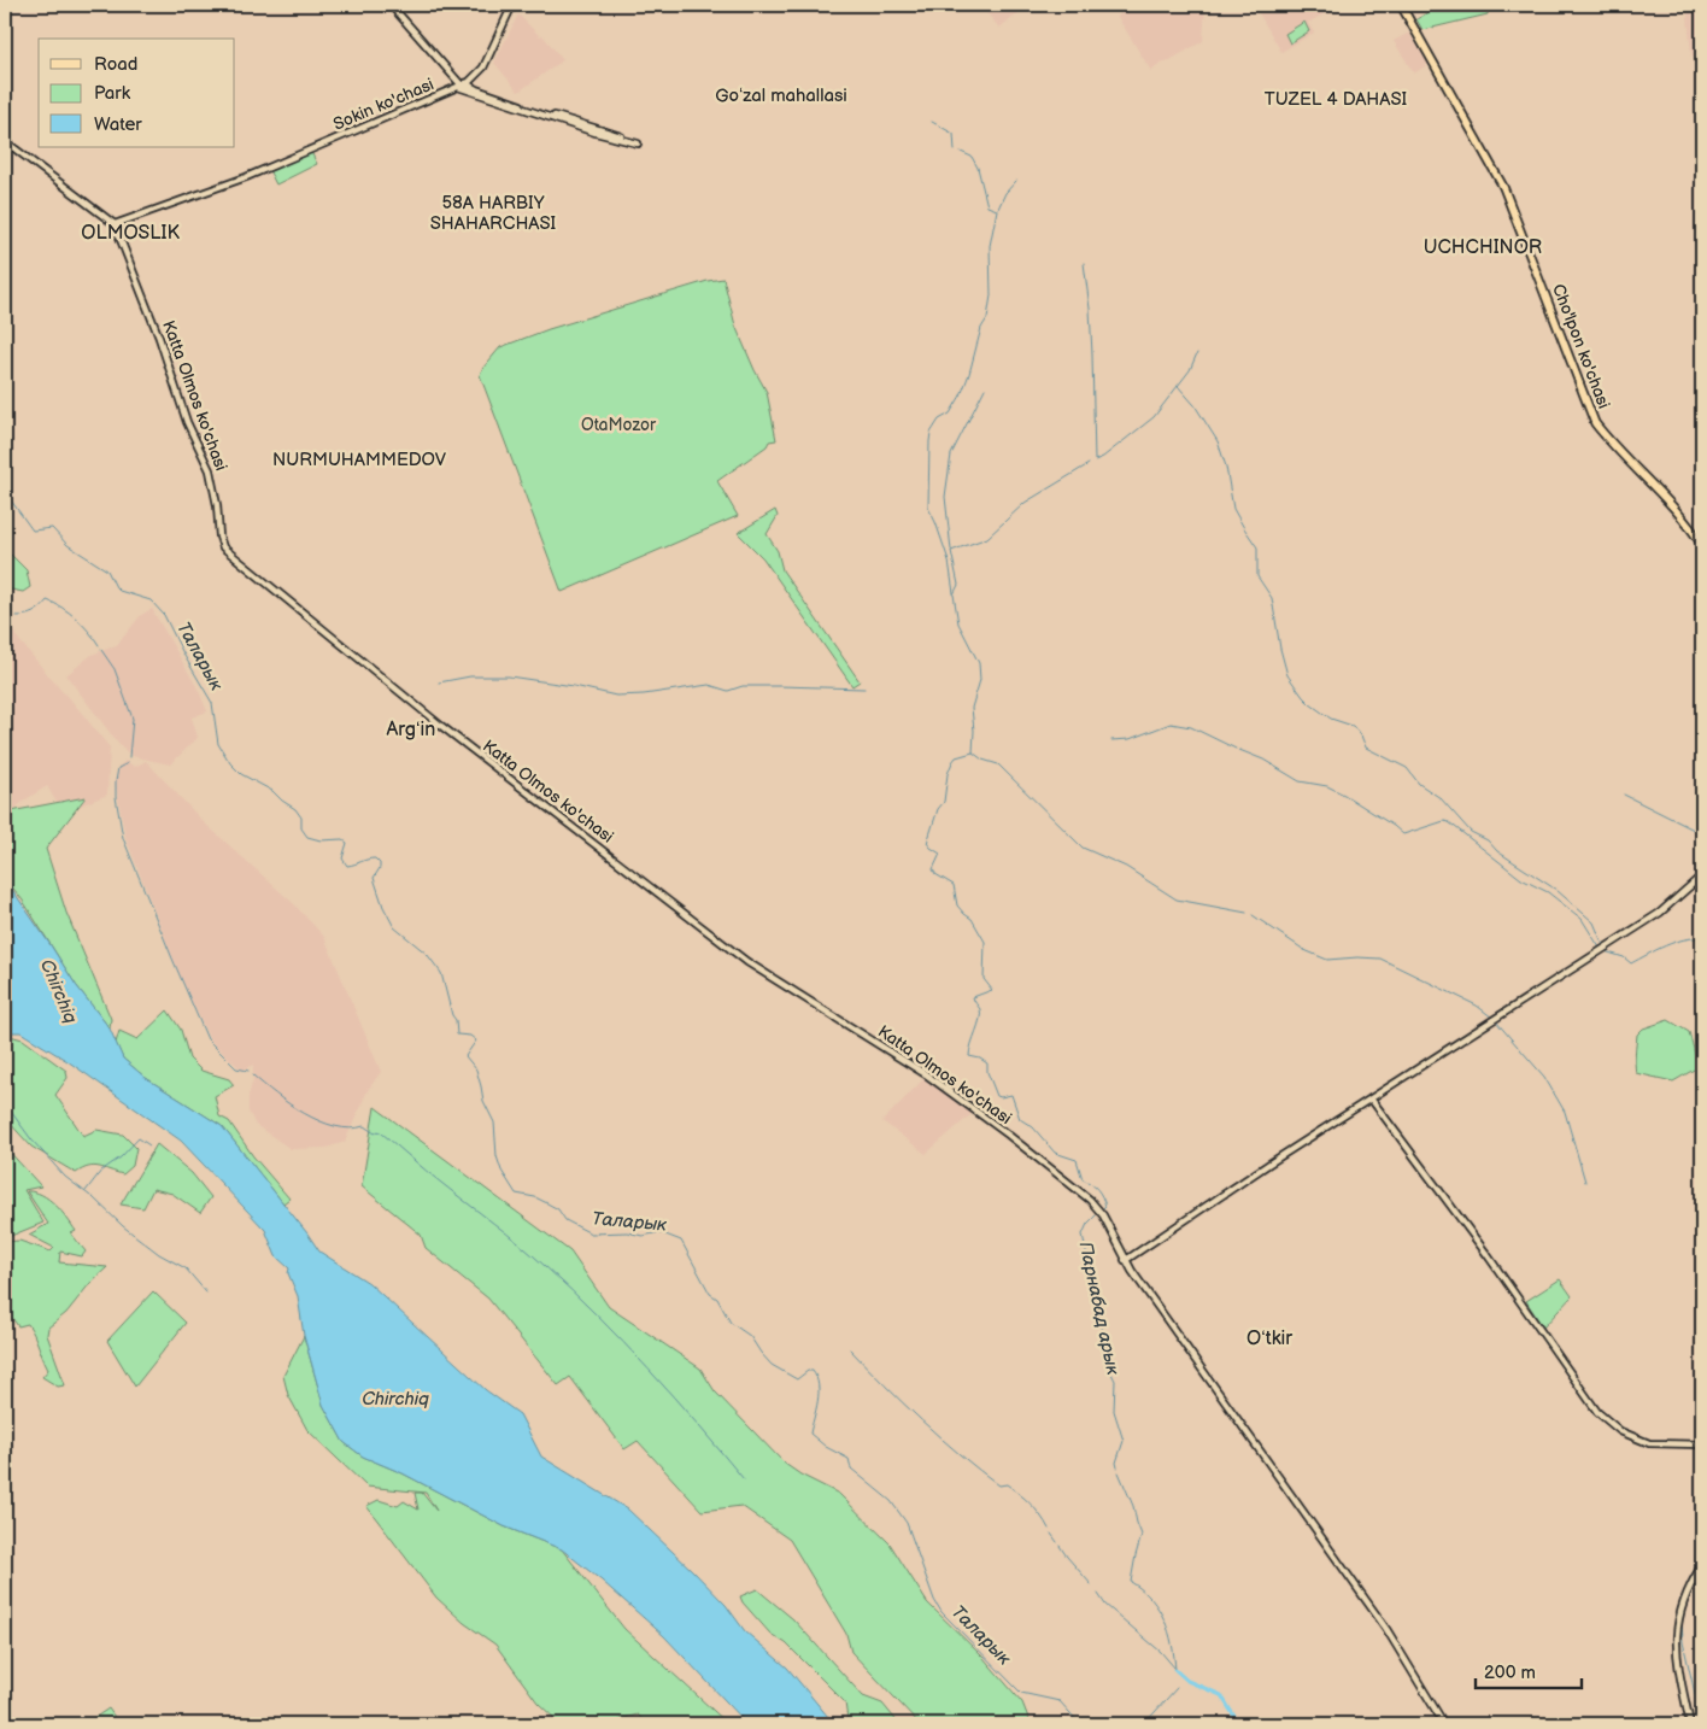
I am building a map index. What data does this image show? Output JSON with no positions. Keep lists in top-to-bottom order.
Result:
{
  "streets": {
    "main road": ["Cho'lpon ko'chasi"],
    "street": ["Sokin ko'chasi", "Katta Olmos ko'chasi"]
  },
  "crossings": [
    ["Sokin ko'chasi", "Katta Olmos ko'chasi"]
  ],
  "districts": [
    "Goʻzal mahallasi",
    "TUZEL 4 DAHASI",
    "58A HARBIY SHAHARCHASI",
    "OLMOSLIK",
    "UCHCHINOR",
    "NURMUHAMMEDOV",
    "Argʻin",
    "Oʻtkir"
  ],
  "water": ["Таларык", "Chirchiq", "Парнабад арык"],
  "parks": ["OtaMozor"],
  "legend": ["Road", "Park", "Water"],
  "scale_bar": "200 m"
}
